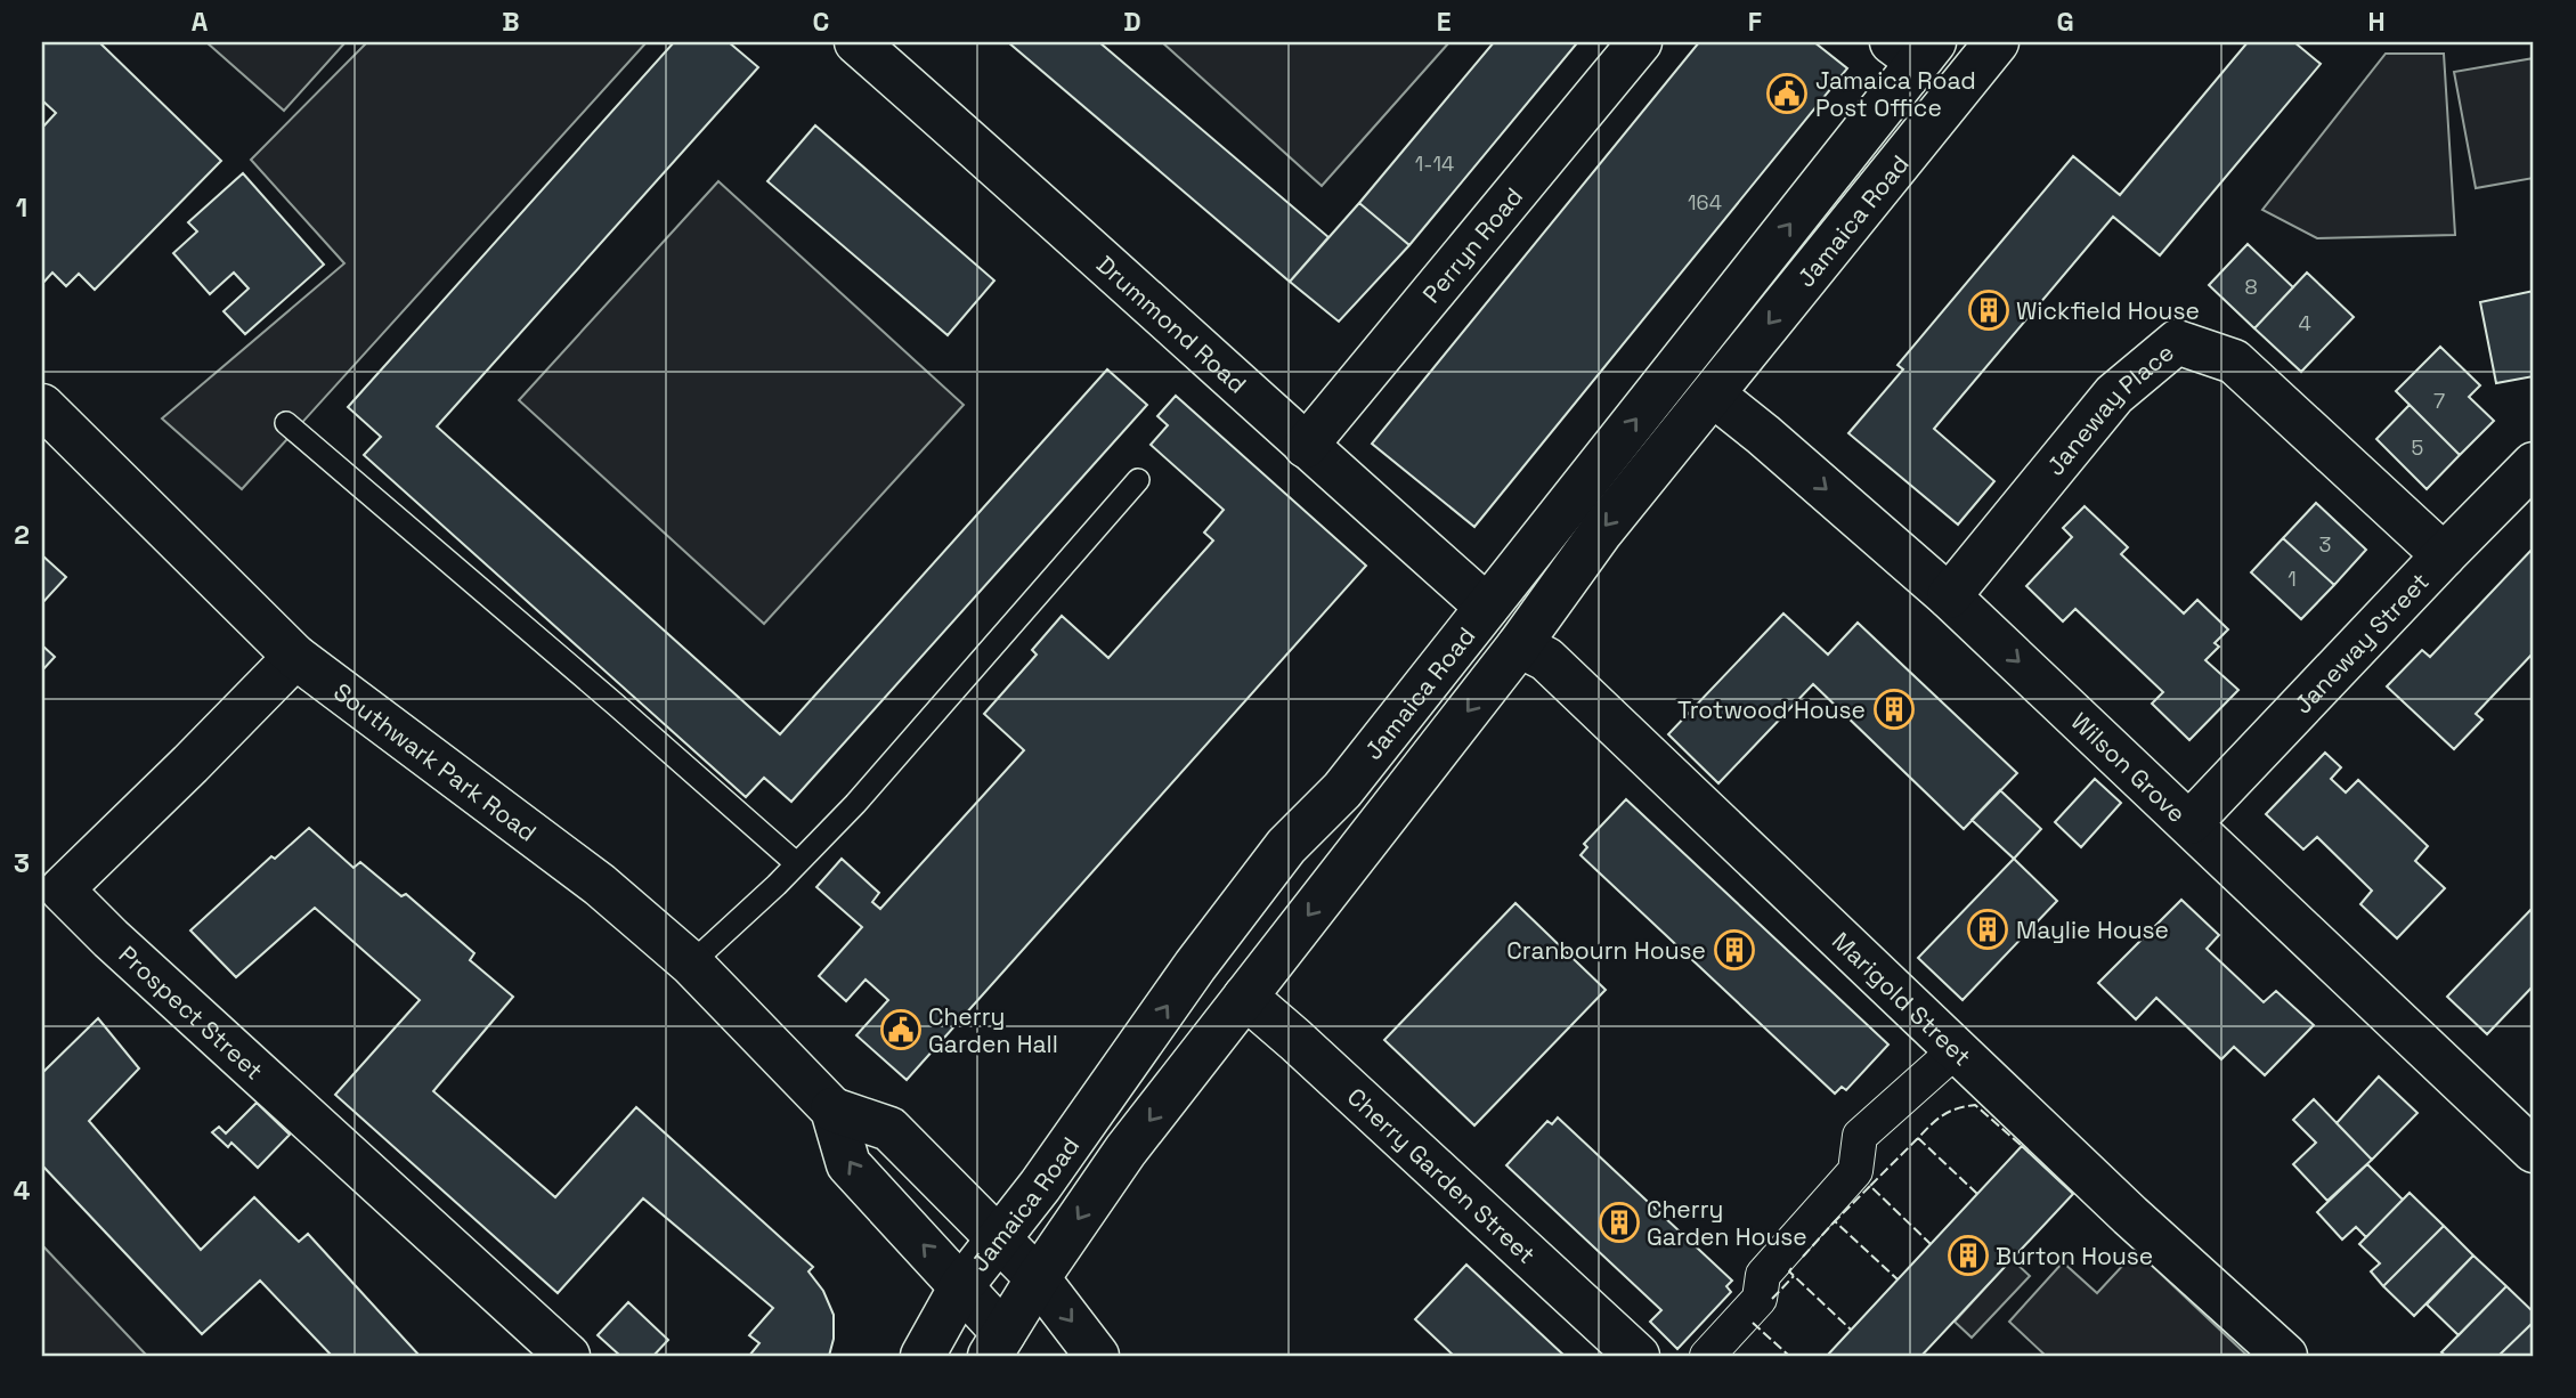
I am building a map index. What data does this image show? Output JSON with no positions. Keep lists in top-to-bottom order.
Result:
{
  "streets": {
    "street": [
      "Jamaica Road",
      "Perryn Road",
      "Drummond Road",
      "Janeway Place",
      "Janeway Street",
      "Southwark Park Road",
      "Wilson Grove",
      "Marigold Street",
      "Prospect Street",
      "Cherry Garden Street"
    ]
  },
  "crossings": [
    ["Jamaica Road", "Drummond Road"],
    ["Jamaica Road", "Southwark Park Road"],
    ["Jamaica Road", "Wilson Grove"],
    ["Jamaica Road", "Marigold Street"],
    ["Jamaica Road", "Cherry Garden Street"],
    ["Perryn Road", "Drummond Road"],
    ["Janeway Place", "Janeway Street"],
    ["Janeway Place", "Wilson Grove"],
    ["Janeway Street", "Wilson Grove"],
    ["Southwark Park Road", "Prospect Street"]
  ],
  "one_way": ["Wilson Grove"],
  "places": {
    "public building": ["Jamaica Road Post Office", "Cherry Garden Hall"],
    "building": [
      "Wickfield House",
      "Trotwood House",
      "Maylie House",
      "Cranbourn House",
      "Cherry Garden House",
      "Burton House"
    ]
  },
  "house_numbers": [
    "1-14",
    "164",
    "8",
    "4",
    "7",
    "5",
    "3",
    "1"
  ],
  "grid": {
    "columns": [
      "A",
      "B",
      "C",
      "D",
      "E",
      "F",
      "G",
      "H"
    ],
    "rows": [
      "1",
      "2",
      "3",
      "4"
    ]
  }
}
